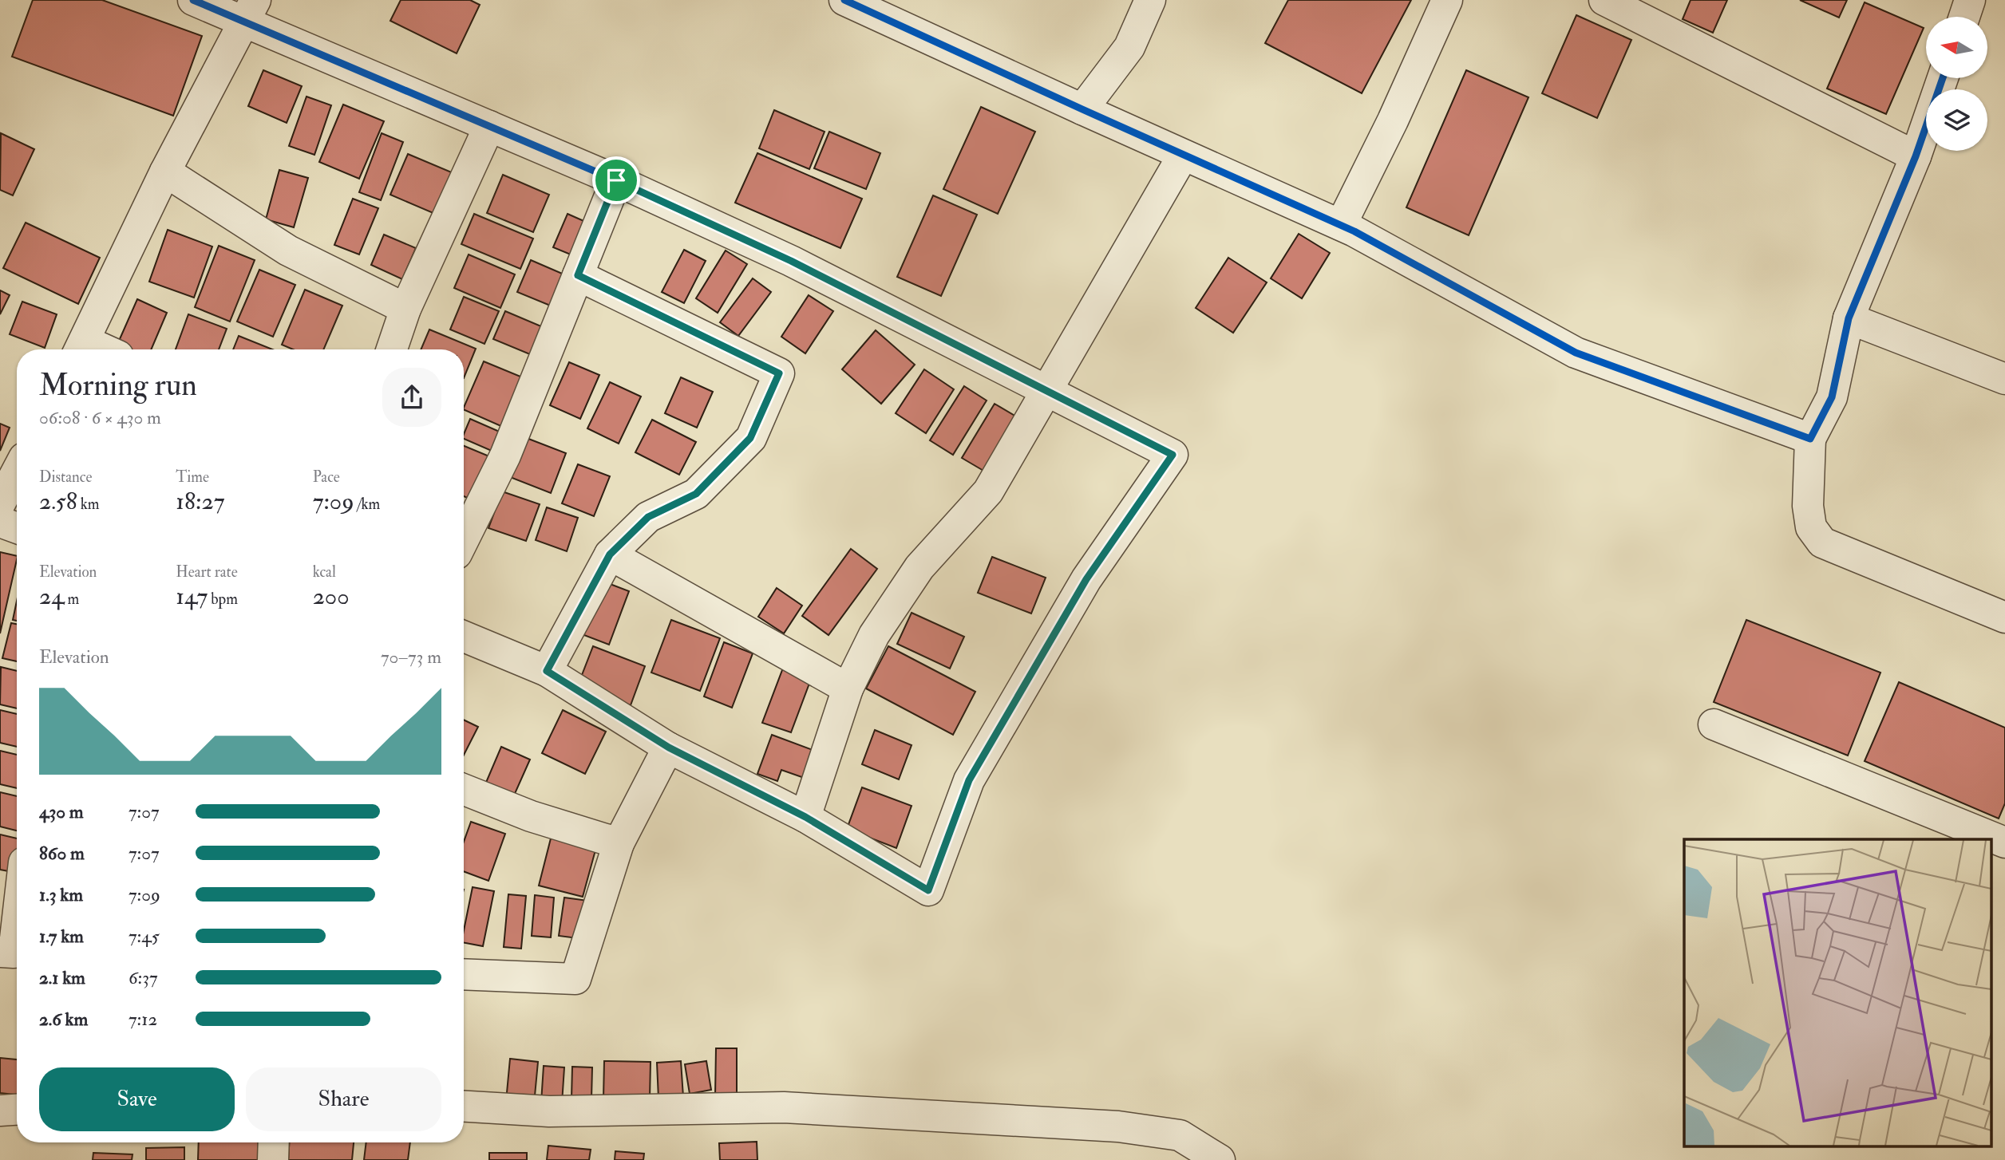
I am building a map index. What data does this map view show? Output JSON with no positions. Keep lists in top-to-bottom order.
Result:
{
  "north": "left",
  "page": {
    "heading": ["Morning run", "06:08 · 6 × 430 m"],
    "stats": [
      ["Distance", "2.58 km"],
      ["Time", "18:27"],
      ["Pace", "7:09 /km"],
      ["Elevation", "24 m"],
      ["Heart rate", "147 bpm"],
      ["kcal", "200"]
    ],
    "chart": ["Elevation", "70–73 m"],
    "list": [
      {
        "name": "430 m",
        "note": "7:07"
      },
      {
        "name": "860 m",
        "note": "7:07"
      },
      {
        "name": "1.3 km",
        "note": "7:09"
      },
      {
        "name": "1.7 km",
        "note": "7:45"
      },
      {
        "name": "2.1 km",
        "note": "6:37"
      },
      {
        "name": "2.6 km",
        "note": "7:12"
      }
    ],
    "buttons": ["Save", "Share"]
  }
}
